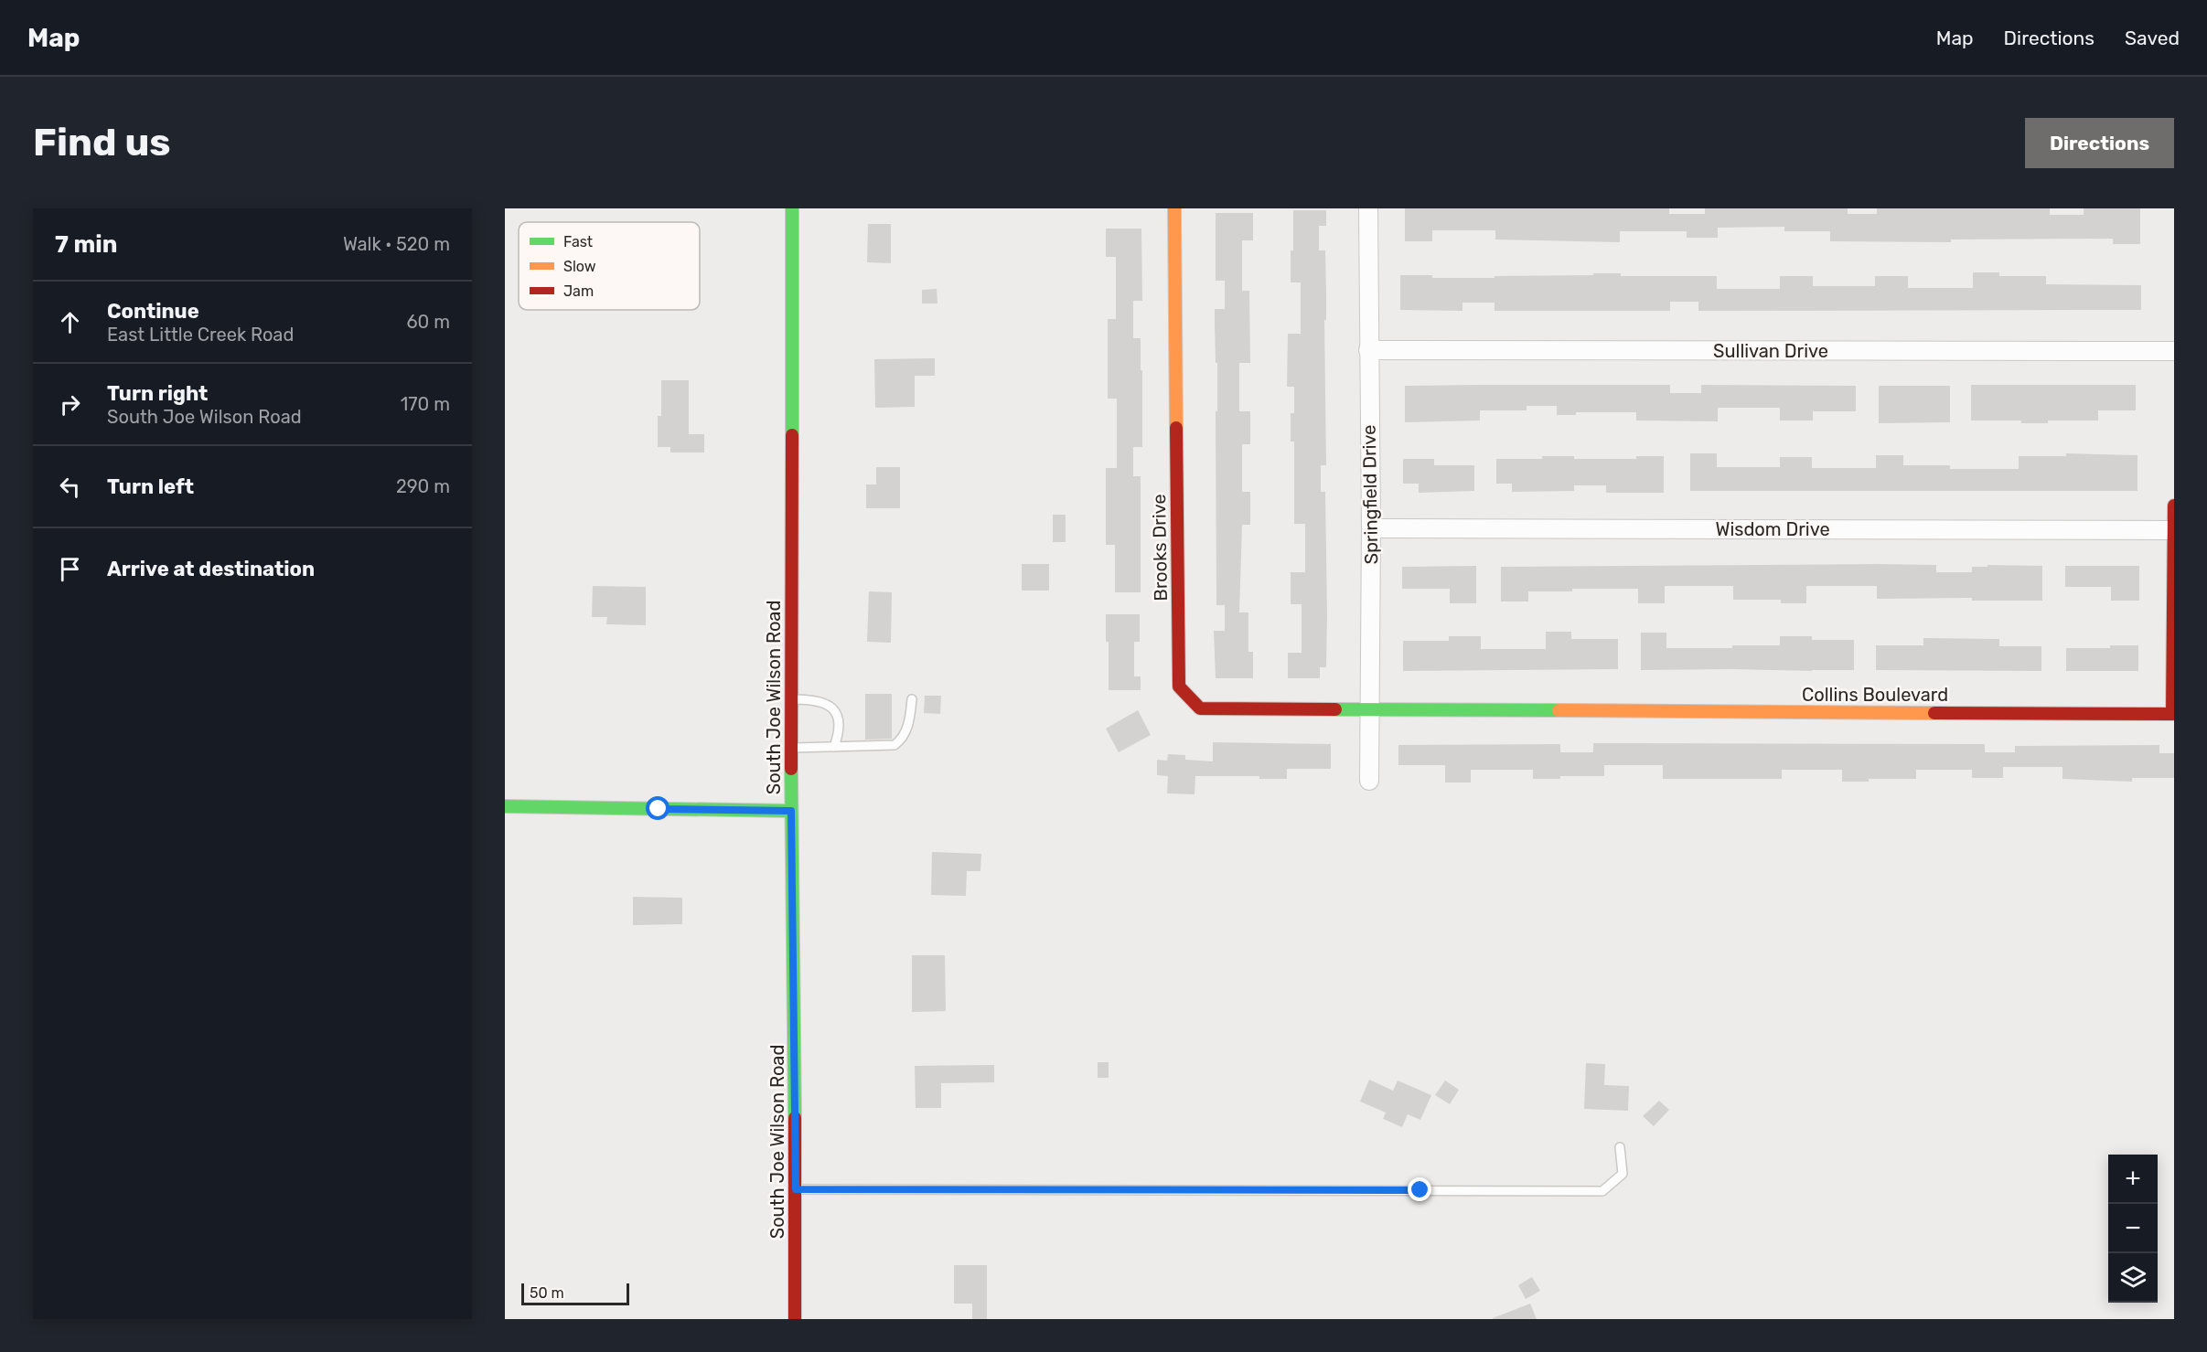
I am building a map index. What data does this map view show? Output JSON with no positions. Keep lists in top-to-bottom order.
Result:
{
  "streets": {
    "street": [
      "Sullivan Drive",
      "Springfield Drive",
      "Wisdom Drive",
      "Brooks Drive",
      "Collins Boulevard",
      "South Joe Wilson Road"
    ]
  },
  "crossings": [
    ["Sullivan Drive", "Springfield Drive"],
    ["Springfield Drive", "Wisdom Drive"],
    ["Springfield Drive", "Brooks Drive"],
    ["Springfield Drive", "Collins Boulevard"],
    ["Wisdom Drive", "Collins Boulevard"],
    ["Brooks Drive", "Collins Boulevard"]
  ],
  "legend": ["Fast", "Slow", "Jam"],
  "scale_bar": "50 m",
  "page": {
    "header": "Map",
    "nav": ["Map", "Directions", "Saved"],
    "buttons": "Directions",
    "title": "Find us",
    "heading": ["7 min", "Walk · 520 m"],
    "list": [
      ["Continue", "East Little Creek Road", "60 m"],
      ["Turn right", "South Joe Wilson Road", "170 m"],
      ["Turn left", "290 m"],
      "Arrive at destination"
    ],
    "map_buttons": ["+", "−"],
    "scale": "50 m"
  }
}
